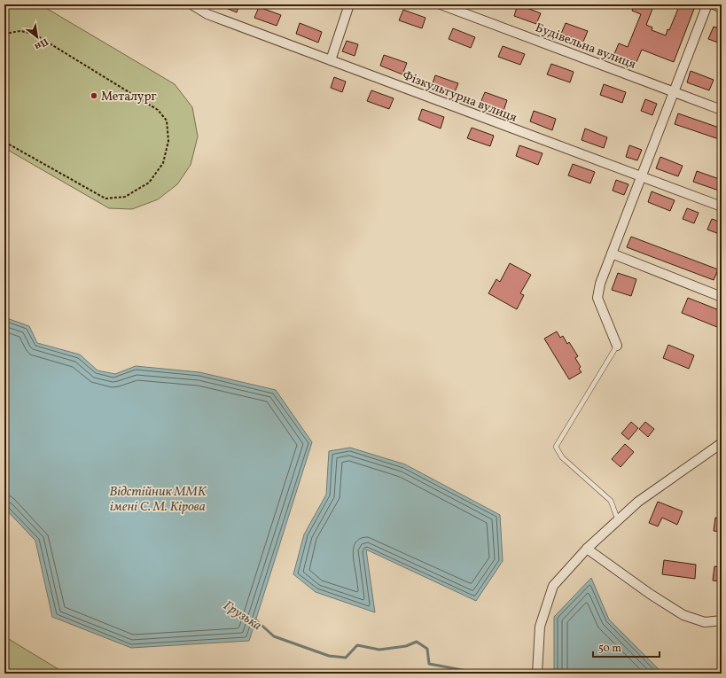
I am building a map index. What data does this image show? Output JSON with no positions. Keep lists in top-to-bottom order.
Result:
{
  "streets": {
    "street": ["Будівельна вулиця", "Фiзкультурна вулиця"]
  },
  "water": ["Відстійник ММК імені С. М. Кірова", "Грузька"],
  "places": ["Металург"],
  "scale_bar": "50 m",
  "north": "bottom right"
}
